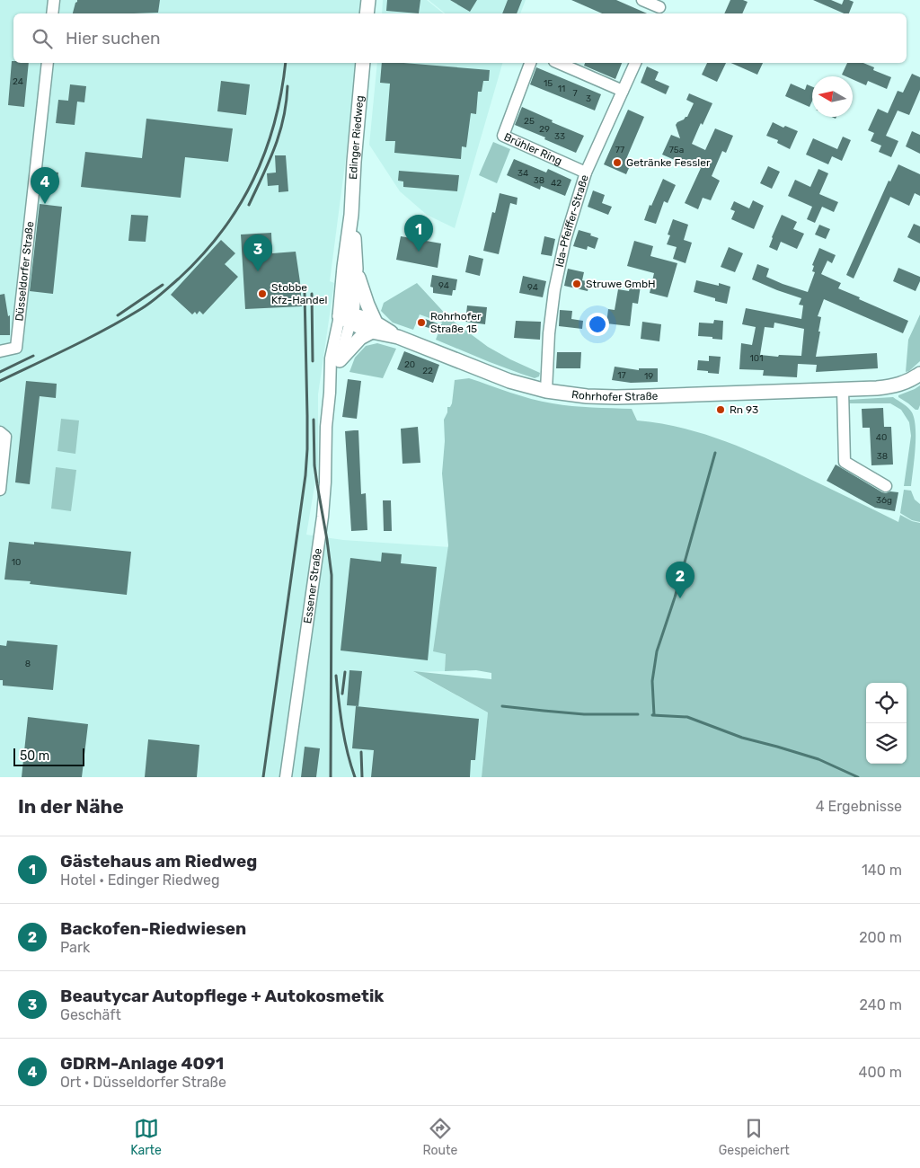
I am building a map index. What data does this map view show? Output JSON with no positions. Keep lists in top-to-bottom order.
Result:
{
  "streets": {
    "main road": ["Edinger Riedweg", "Rohrhofer Straße"],
    "street": [
      "Brühler Ring",
      "Ida-Pfeiffer-Straße",
      "Düsseldorfer Straße",
      "Essener Straße"
    ]
  },
  "crossings": [
    ["Edinger Riedweg", "Rohrhofer Straße"],
    ["Edinger Riedweg", "Essener Straße"],
    ["Brühler Ring", "Ida-Pfeiffer-Straße"],
    ["Ida-Pfeiffer-Straße", "Rohrhofer Straße"],
    ["Rohrhofer Straße", "Essener Straße"]
  ],
  "places": [
    "Getränke Fessler",
    "Struwe GmbH",
    "Stobbe Kfz-Handel",
    "Rohrhofer Straße 15",
    "Rn 93"
  ],
  "house_numbers": [
    "24",
    "15",
    "11",
    "7",
    "3",
    "25",
    "29",
    "33",
    "77",
    "75a",
    "34",
    "38",
    "42",
    "94",
    "94",
    "101",
    "20",
    "22",
    "17",
    "19",
    "40",
    "38",
    "36g",
    "10",
    "8"
  ],
  "scale_bar": "50 m",
  "north": "left",
  "page": {
    "search": "Hier suchen",
    "pins": [
      "4",
      "1",
      "3",
      "2"
    ],
    "scale": "50 m",
    "heading": ["In der Nähe", "4 Ergebnisse"],
    "list": [
      {
        "mark": "1",
        "name": "Gästehaus am Riedweg",
        "note": "Hotel · Edinger Riedweg",
        "value": "140 m"
      },
      {
        "mark": "2",
        "name": "Backofen-Riedwiesen",
        "note": "Park",
        "value": "200 m"
      },
      {
        "mark": "3",
        "name": "Beautycar Autopflege + Autokosmetik",
        "note": "Geschäft",
        "value": "240 m"
      },
      {
        "mark": "4",
        "name": "GDRM-Anlage 4091",
        "note": "Ort · Düsseldorfer Straße",
        "value": "400 m"
      }
    ],
    "nav": ["Karte", "Route", "Gespeichert"]
  }
}
